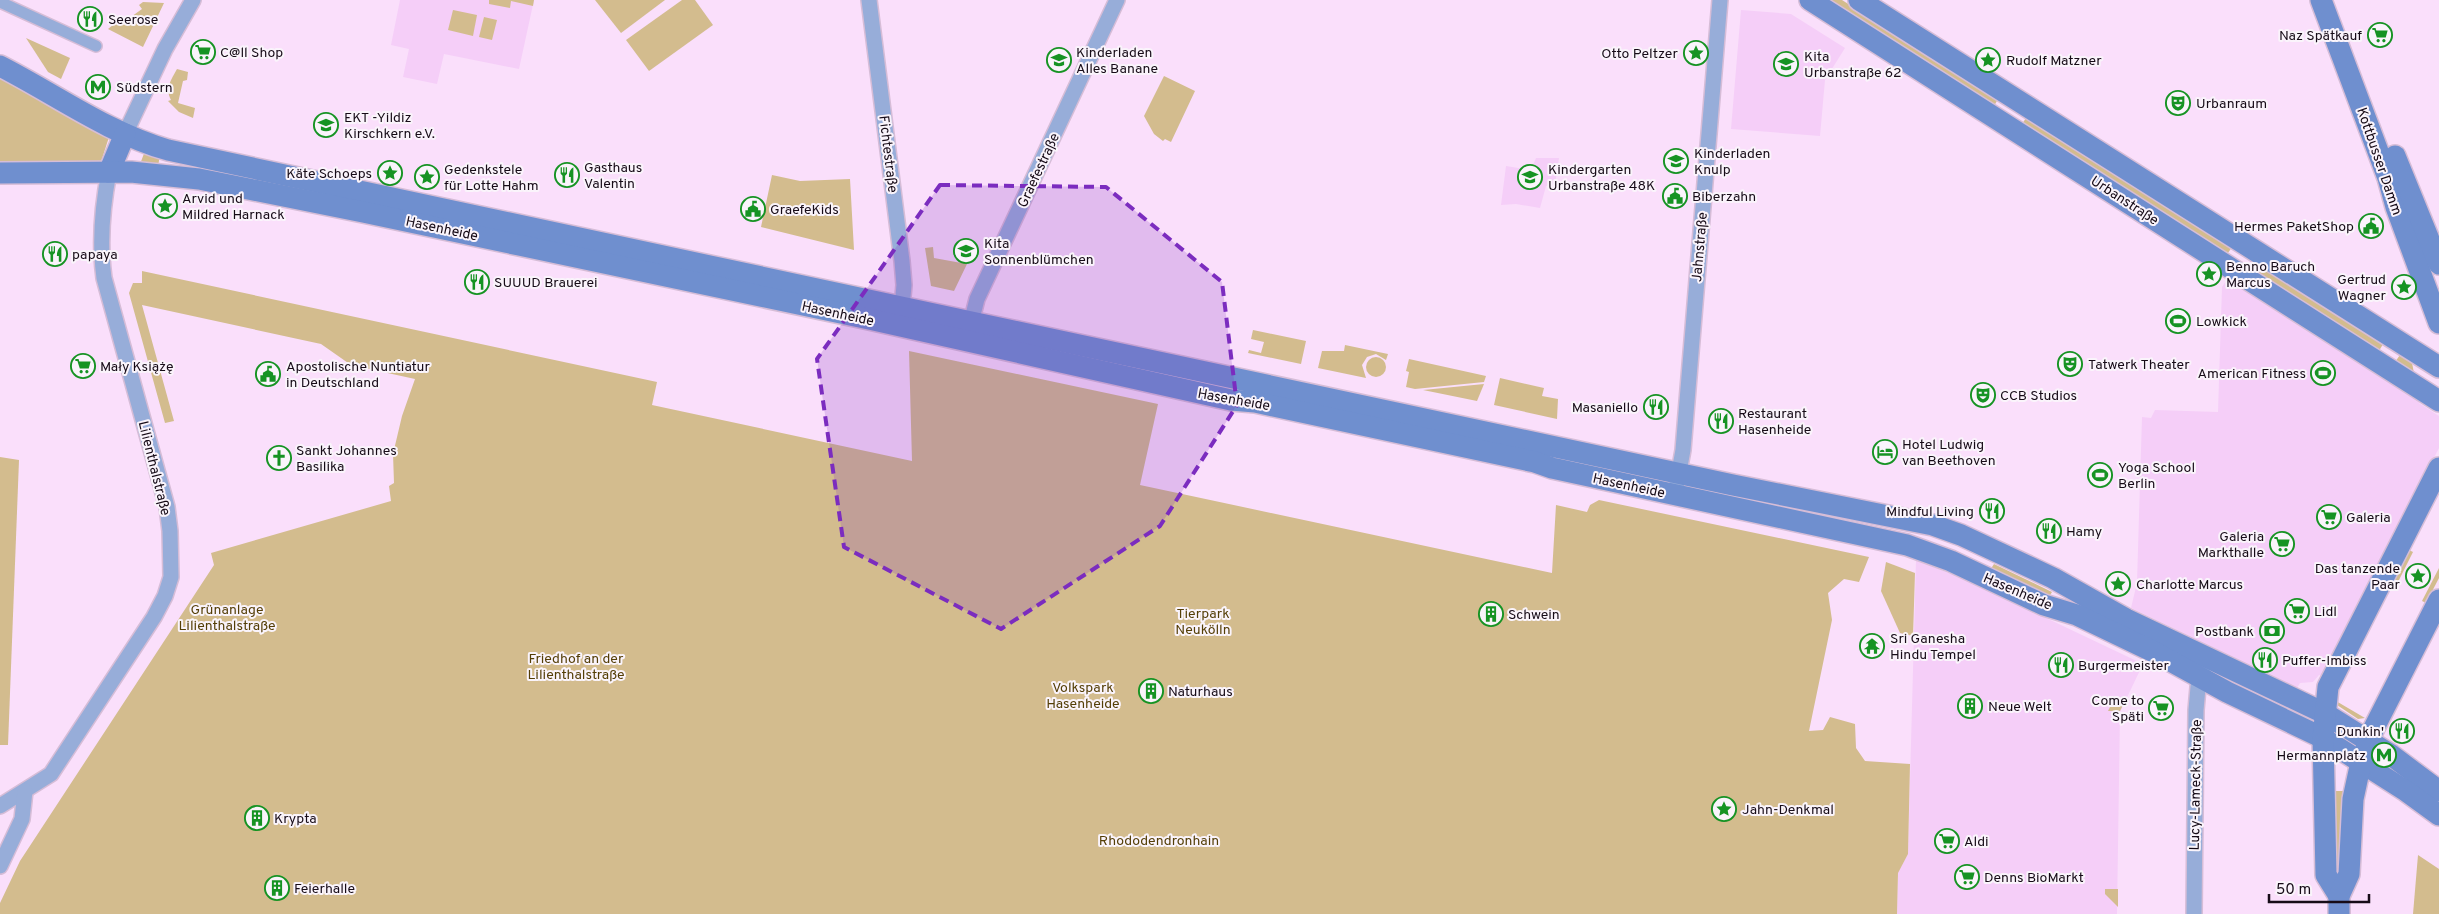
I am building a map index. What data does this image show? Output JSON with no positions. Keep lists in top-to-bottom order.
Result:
{
  "streets": {
    "main road": ["Kottbusser Damm", "Urbanstraße", "Hasenheide"],
    "street": [
      "Fichtestraße",
      "Graefestraße",
      "Jahnstraße",
      "Lilienthalstraße",
      "Lucy-Lameck-Straße"
    ]
  },
  "crossings": [
    ["Fichtestraße", "Hasenheide"],
    ["Graefestraße", "Hasenheide"],
    ["Hasenheide", "Jahnstraße"],
    ["Hasenheide", "Lilienthalstraße"],
    ["Hasenheide", "Lucy-Lameck-Straße"]
  ],
  "parks": [
    "Grünanlage Lilienthalstraße",
    "Tierpark Neukölln",
    "Friedhof an der Lilienthalstraße",
    "Volkspark Hasenheide",
    "Rhododendronhain"
  ],
  "places": {
    "restaurant": [
      "Seerose",
      "Gasthaus Valentin",
      "papaya",
      "SUUUD Brauerei",
      "Masaniello",
      "Restaurant Hasenheide",
      "Mindful Living",
      "Hamy",
      "Puffer-Imbiss",
      "Burgermeister",
      "Dunkin'"
    ],
    "supermarket": [
      "Naz Spätkauf",
      "C@ll Shop",
      "Mały Książę",
      "Galeria",
      "Galeria Markthalle",
      "Lidl",
      "Come to Späti",
      "Aldi",
      "Denns BioMarkt"
    ],
    "place": [
      "Otto Peltzer",
      "Rudolf Matzner",
      "Käte Schoeps",
      "Gedenkstele für Lotte Hahm",
      "Arvid und Mildred Harnack",
      "Benno Baruch Marcus",
      "Gertrud Wagner",
      "Das tanzende Paar",
      "Charlotte Marcus",
      "Jahn-Denkmal"
    ],
    "school or university": [
      "Kinderladen Alles Banane",
      "Kita Urbanstraße 62",
      "EKT -Yildiz Kirschkern e.V.",
      "Kinderladen Knulp",
      "Kindergarten Urbanstraße 48K",
      "Kita Sonnenblümchen"
    ],
    "metro station": ["Südstern", "Hermannplatz"],
    "theatre": ["Urbanraum", "Tatwerk Theater", "CCB Studios"],
    "public building": [
      "Biberzahn",
      "GraefeKids",
      "Hermes PaketShop",
      "Apostolische Nuntiatur in Deutschland"
    ],
    "sports": ["Lowkick", "American Fitness", "Yoga School Berlin"],
    "hotel": ["Hotel Ludwig van Beethoven"],
    "church": ["Sankt Johannes Basilika"],
    "building": [
      "Schwein",
      "Naturhaus",
      "Neue Welt",
      "Krypta",
      "Feierhalle"
    ],
    "bank": ["Postbank"],
    "temple": ["Sri Ganesha Hindu Tempel"]
  },
  "scale_bar": "50 m"
}
